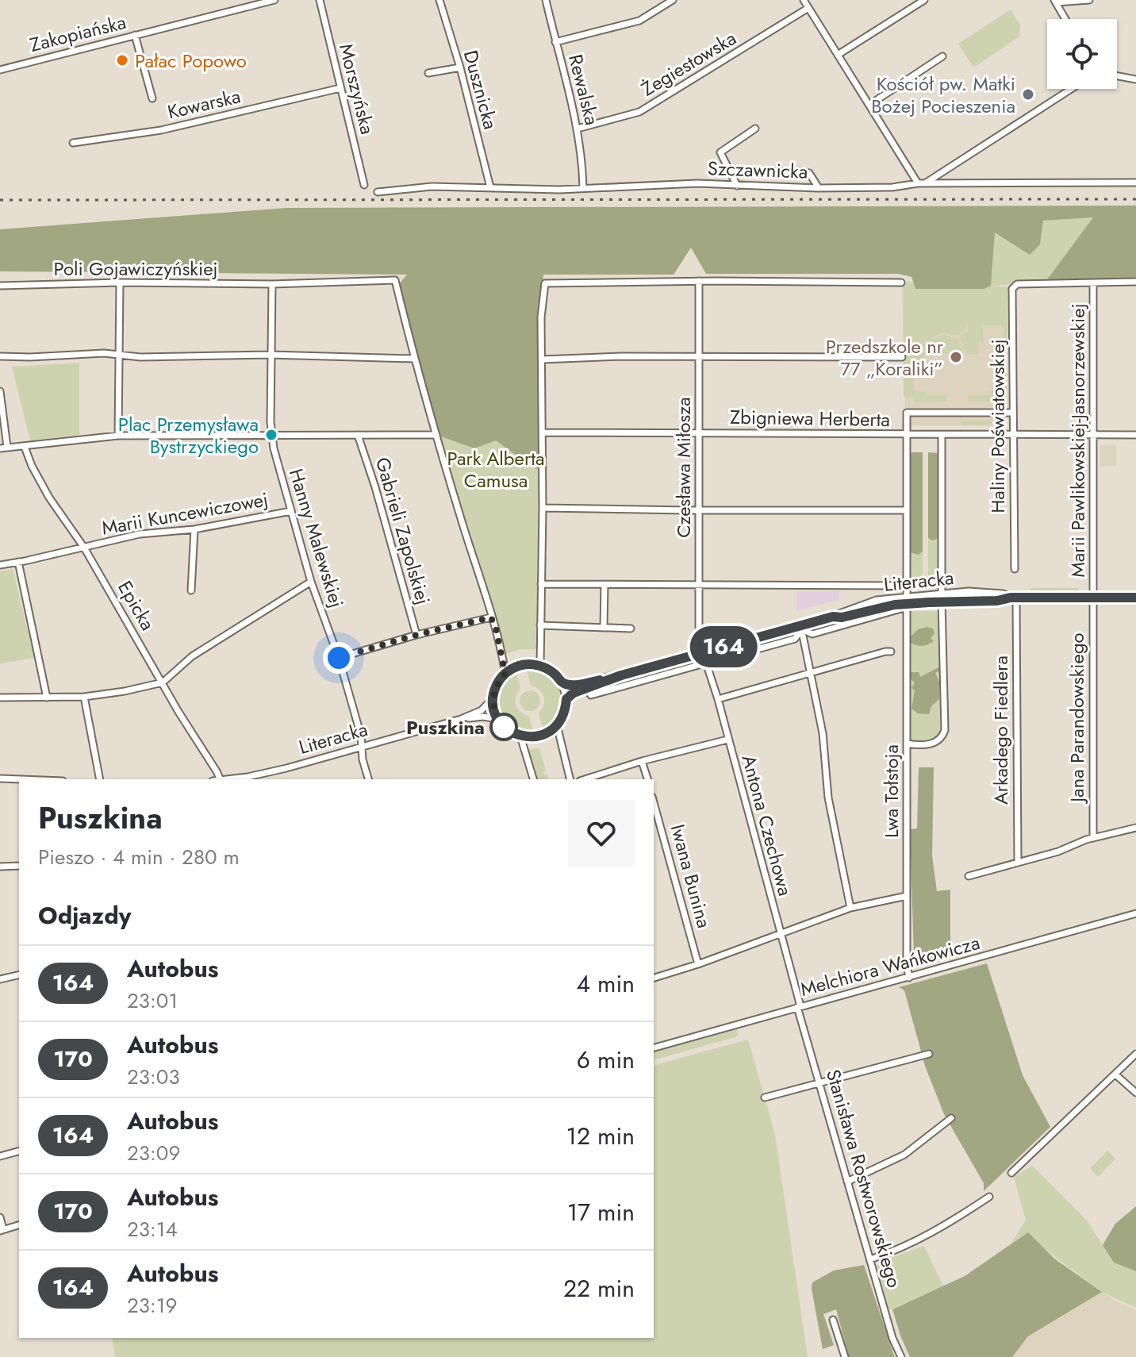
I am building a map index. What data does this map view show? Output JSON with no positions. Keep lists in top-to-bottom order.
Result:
{
  "streets": {
    "street": [
      "Zakopiańska",
      "Żegiestowska",
      "Morszyńska",
      "Dusznicka",
      "Rewalska",
      "Kowarska",
      "Szczawnicka",
      "Poli Gojawiczyńskiej",
      "Zbigniewa Herberta",
      "Haliny Poświatowskiej",
      "Marii Pawlikowskiej-Jasnorzewskiej",
      "Czesława Miłosza",
      "Marii Kuncewiczowej",
      "Gabrieli Zapolskiej",
      "Hanny Malewskiej",
      "Literacka",
      "Epicka",
      "Jana Parandowskiego",
      "Arkadego Fiedlera",
      "Lwa Tołstoja",
      "Antona Czechowa",
      "Iwana Bunina",
      "Melchiora Wańkowicza",
      "Stanisława Rostworowskiego"
    ]
  },
  "crossings": [
    ["Żegiestowska", "Rewalska"],
    ["Morszyńska", "Kowarska"],
    ["Dusznicka", "Szczawnicka"],
    ["Rewalska", "Szczawnicka"],
    ["Zbigniewa Herberta", "Haliny Poświatowskiej"],
    ["Zbigniewa Herberta", "Marii Pawlikowskiej-Jasnorzewskiej"],
    ["Zbigniewa Herberta", "Czesława Miłosza"],
    ["Zbigniewa Herberta", "Lwa Tołstoja"],
    ["Haliny Poświatowskiej", "Marii Pawlikowskiej-Jasnorzewskiej"],
    ["Marii Pawlikowskiej-Jasnorzewskiej", "Literacka"],
    ["Marii Pawlikowskiej-Jasnorzewskiej", "Jana Parandowskiego"],
    ["Czesława Miłosza", "Literacka"],
    ["Czesława Miłosza", "Antona Czechowa"],
    ["Marii Kuncewiczowej", "Hanny Malewskiej"],
    ["Marii Kuncewiczowej", "Epicka"],
    ["Hanny Malewskiej", "Literacka"],
    ["Literacka", "Jana Parandowskiego"],
    ["Literacka", "Arkadego Fiedlera"],
    ["Literacka", "Lwa Tołstoja"],
    ["Literacka", "Antona Czechowa"],
    ["Lwa Tołstoja", "Melchiora Wańkowicza"],
    ["Antona Czechowa", "Melchiora Wańkowicza"],
    ["Antona Czechowa", "Stanisława Rostworowskiego"],
    ["Melchiora Wańkowicza", "Stanisława Rostworowskiego"]
  ],
  "parks": ["Park Alberta Camusa"],
  "places": [
    "Pałac Popowo",
    "Kościół pw. Matki Bożej Pocieszenia",
    "Przedszkole nr 77 „Koraliki”",
    "Plac Przemysława Bystrzyckiego",
    "Puszkina"
  ],
  "lines": ["bus line 164"],
  "page": {
    "on_map": "164",
    "heading": [
      ["Puszkina", "Pieszo · 4 min · 280 m"],
      "Odjazdy"
    ],
    "list": [
      {
        "mark": "164",
        "name": "Autobus",
        "note": "23:01",
        "value": "4 min"
      },
      {
        "mark": "170",
        "name": "Autobus",
        "note": "23:03",
        "value": "6 min"
      },
      {
        "mark": "164",
        "name": "Autobus",
        "note": "23:09",
        "value": "12 min"
      },
      {
        "mark": "170",
        "name": "Autobus",
        "note": "23:14",
        "value": "17 min"
      },
      {
        "mark": "164",
        "name": "Autobus",
        "note": "23:19",
        "value": "22 min"
      }
    ]
  }
}
